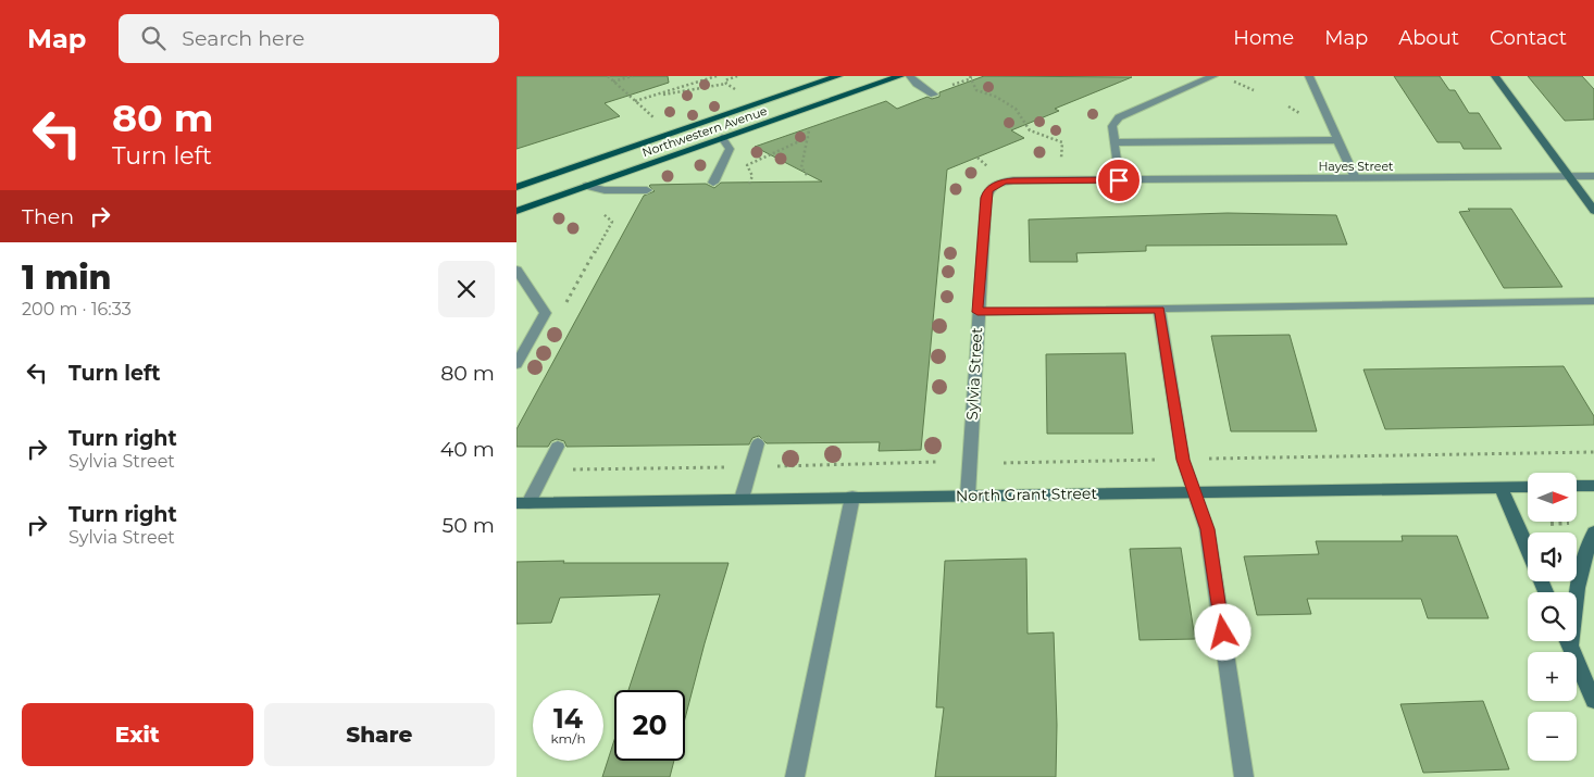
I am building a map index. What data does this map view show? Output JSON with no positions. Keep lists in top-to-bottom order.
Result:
{
  "streets": {
    "main road": ["Northwestern Avenue"],
    "street": ["Hayes Street", "Sylvia Street", "North Grant Street"]
  },
  "crossings": [
    ["Hayes Street", "Sylvia Street"],
    ["Sylvia Street", "North Grant Street"]
  ],
  "north": "right",
  "page": {
    "header": "Map",
    "search": "Search here",
    "nav": [
      "Home",
      "Map",
      "About",
      "Contact"
    ],
    "turn": ["80 m", "Turn left"],
    "then": "Then",
    "heading": ["1 min", "200 m · 16:33"],
    "list": [
      {
        "name": "Turn left",
        "value": "80 m"
      },
      {
        "name": "Turn right",
        "note": "Sylvia Street",
        "value": "40 m"
      },
      {
        "name": "Turn right",
        "note": "Sylvia Street",
        "value": "50 m"
      }
    ],
    "map_buttons": ["+", "−"],
    "speed": "14 km/h",
    "limit": "20",
    "buttons": ["Exit", "Share"]
  }
}
